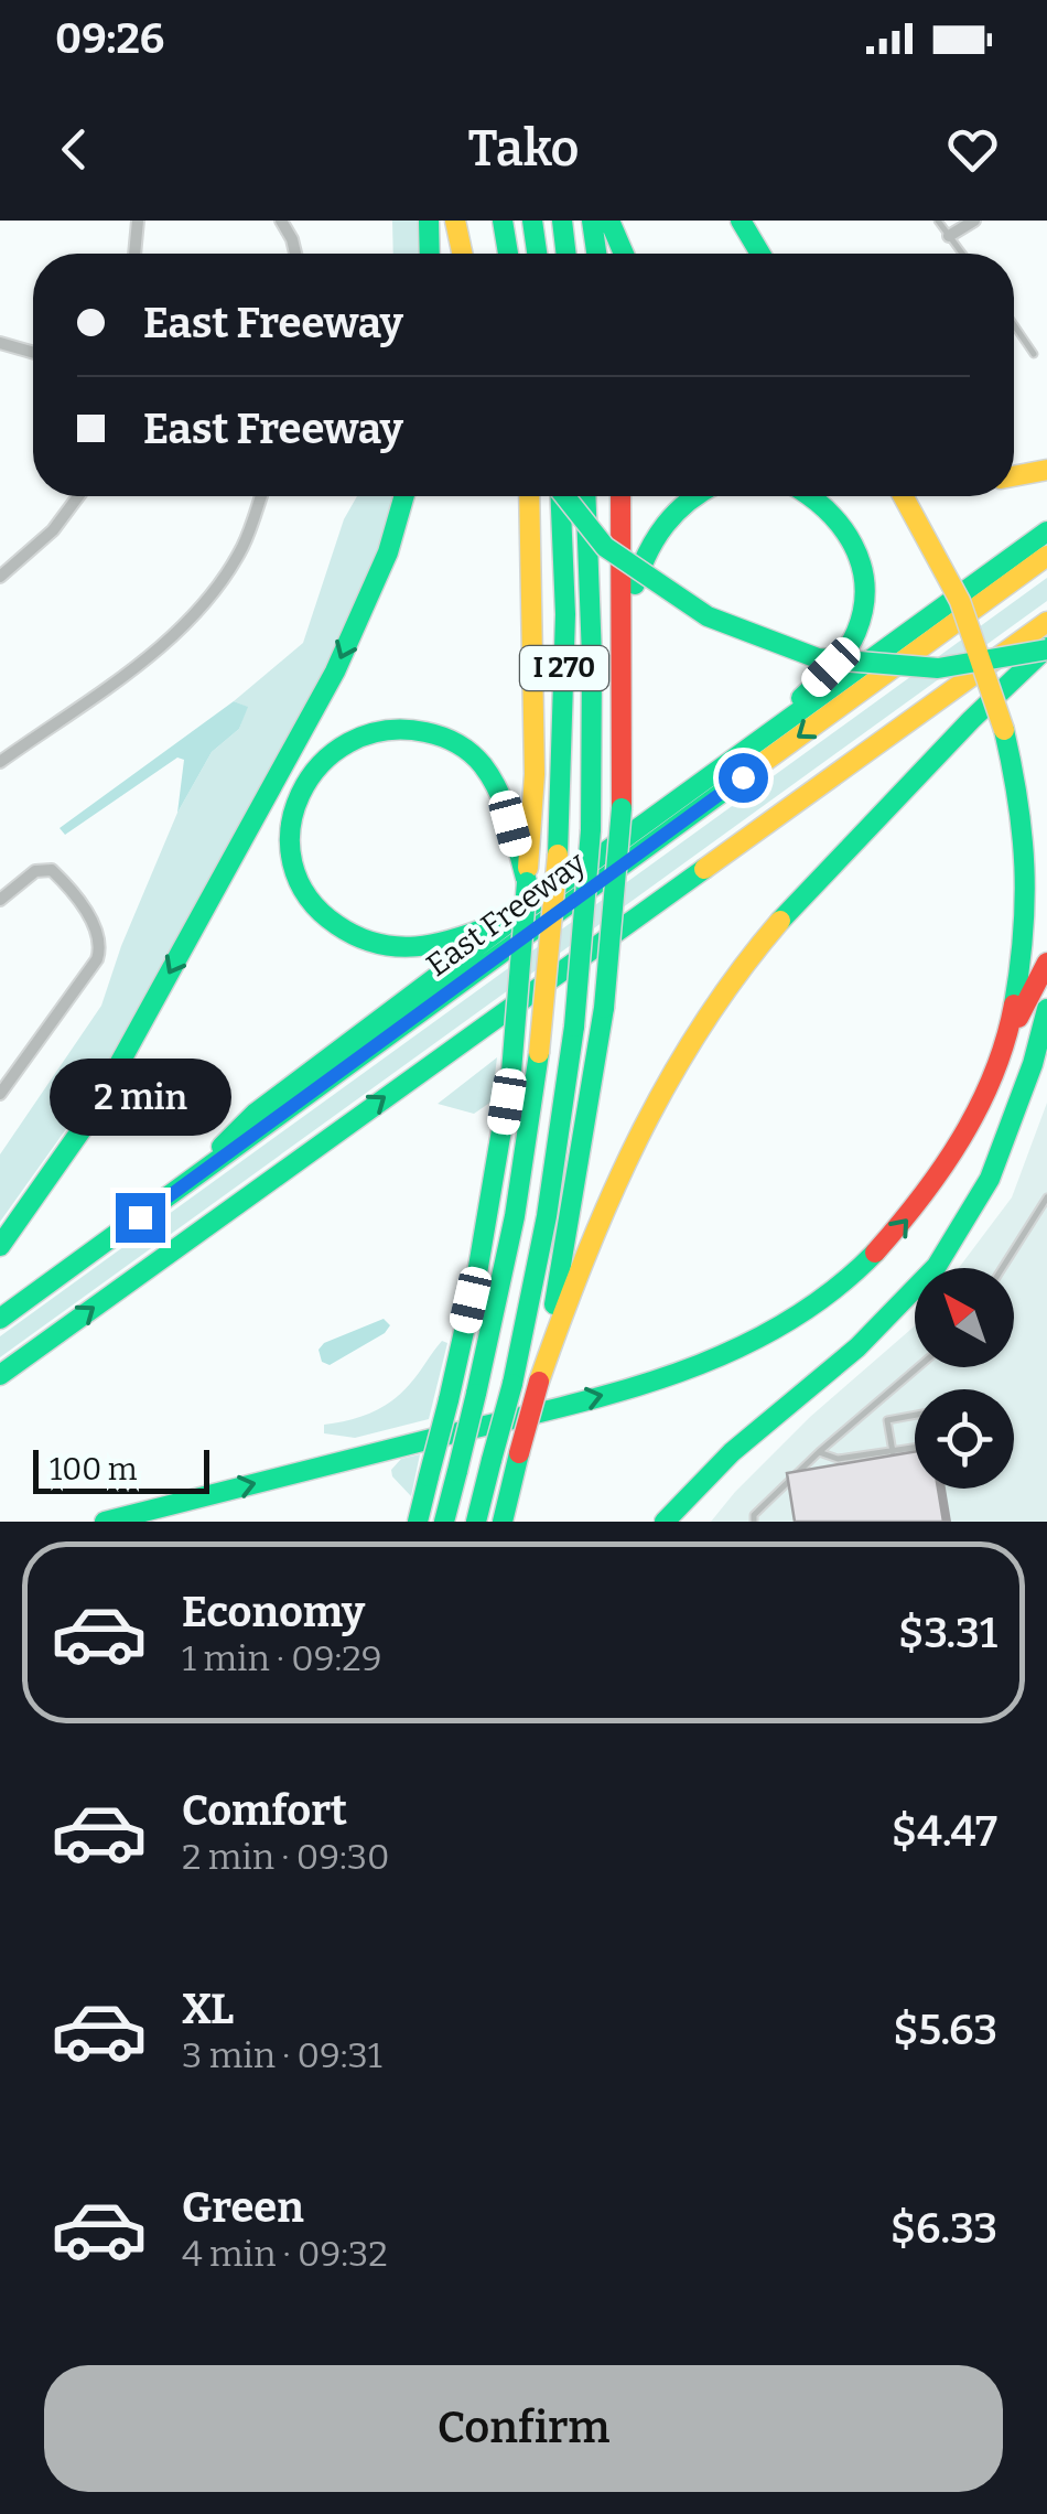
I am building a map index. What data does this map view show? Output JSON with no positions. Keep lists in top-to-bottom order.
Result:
{
  "streets": {
    "highway": ["I 270", "East Freeway"]
  },
  "scale_bar": "100 m",
  "north": "top left",
  "page": {
    "status": "09:26",
    "header": "Tako",
    "banner": ["East Freeway", "East Freeway"],
    "bubble": "2 min",
    "scale": "100 m",
    "list": [
      {
        "name": "Economy",
        "note": "1 min · 09:29",
        "value": "$3.31"
      },
      {
        "name": "Comfort",
        "note": "2 min · 09:30",
        "value": "$4.47"
      },
      {
        "name": "XL",
        "note": "3 min · 09:31",
        "value": "$5.63"
      },
      {
        "name": "Green",
        "note": "4 min · 09:32",
        "value": "$6.33"
      }
    ],
    "buttons": "Confirm"
  }
}
